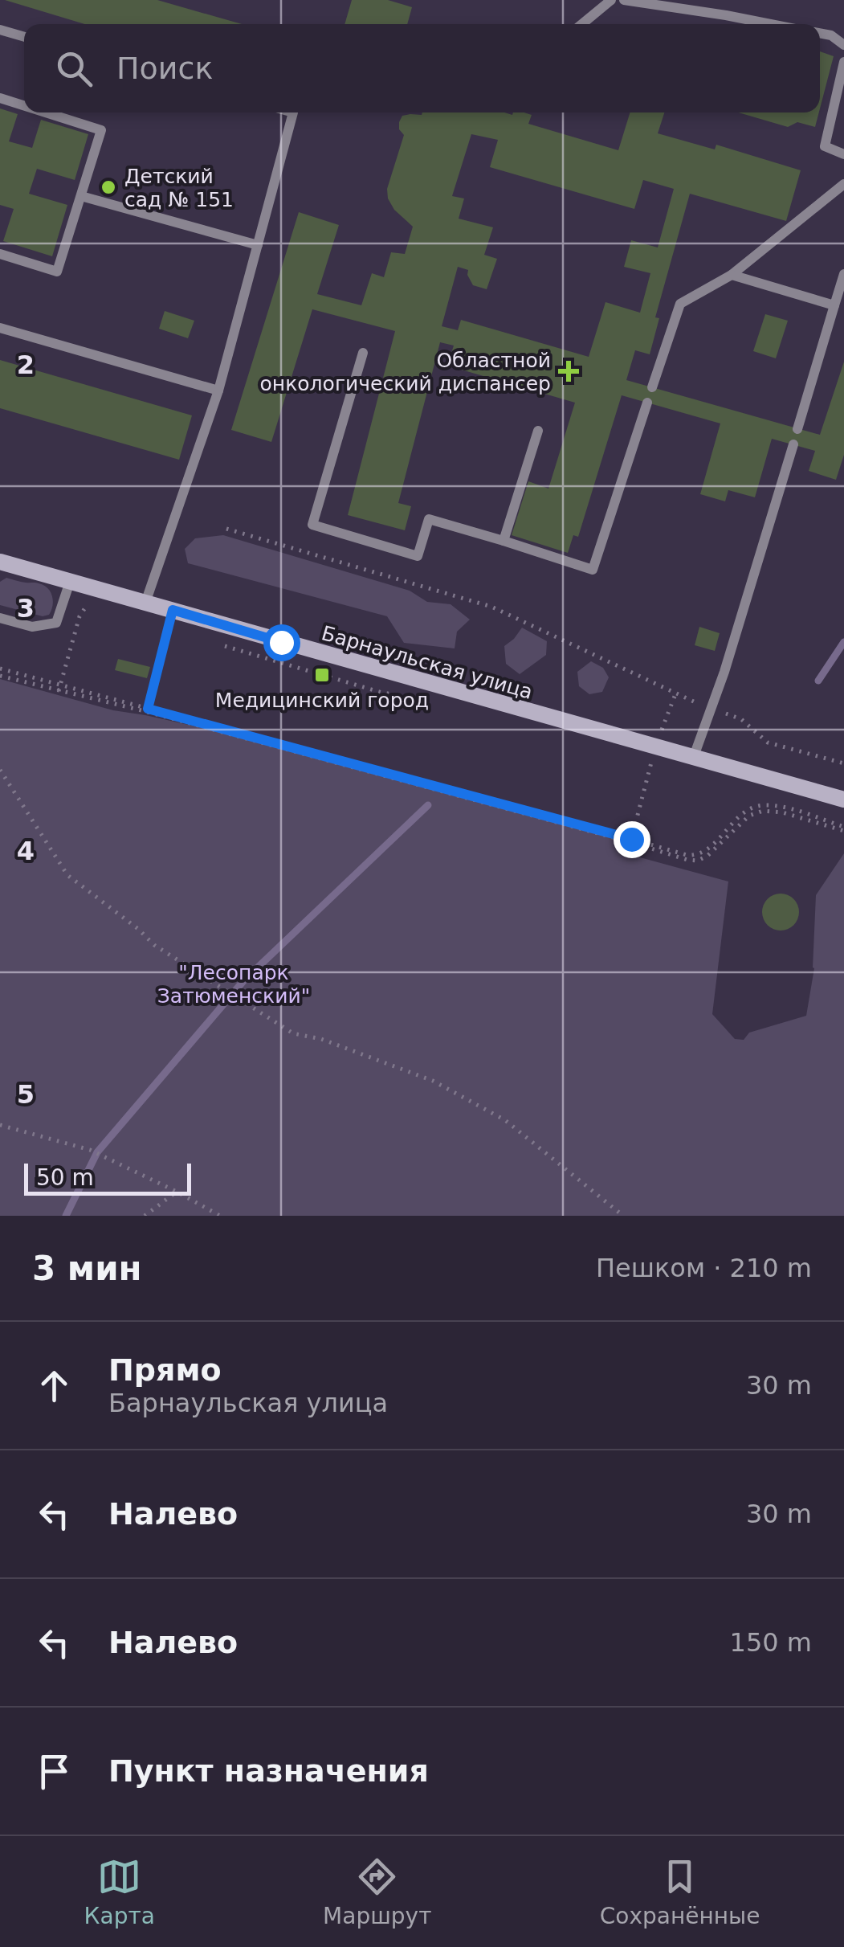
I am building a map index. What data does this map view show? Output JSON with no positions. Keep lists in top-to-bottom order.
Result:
{
  "streets": {
    "street": ["Барнаульская улица"]
  },
  "parks": ["\"Лесопарк Затюменский\""],
  "places": {
    "other": ["Детский сад № 151"],
    "health": ["Областной онкологический диспансер"],
    "transit": ["Медицинский город"]
  },
  "scale_bar": "50 m",
  "page": {
    "search": "Поиск",
    "scale": "50 m",
    "heading": ["3 мин", "Пешком · 210 m"],
    "list": [
      ["Прямо", "Барнаульская улица", "30 m"],
      ["Налево", "30 m"],
      ["Налево", "150 m"],
      "Пункт назначения"
    ],
    "nav": ["Карта", "Маршрут", "Сохранённые"]
  },
  "grid": {
    "rows": [
      "2",
      "3",
      "4",
      "5"
    ]
  }
}
